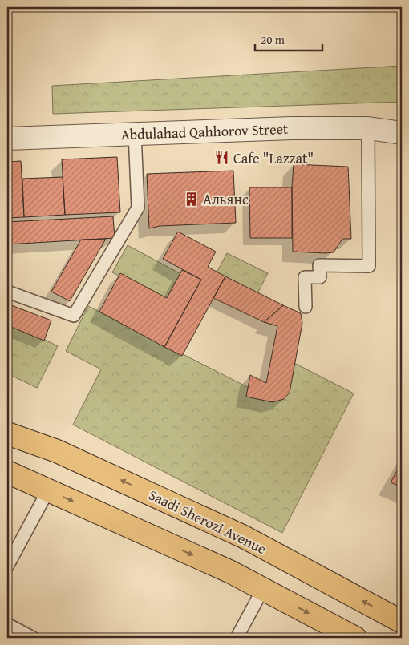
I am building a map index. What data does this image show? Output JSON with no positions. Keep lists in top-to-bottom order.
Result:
{
  "streets": {
    "highway": ["Saadi Sherozi Avenue"],
    "street": ["Abdulahad Qahhorov Street"]
  },
  "places": {
    "restaurant": ["Cafe \"Lazzat\""],
    "building": ["Альянс"]
  },
  "scale_bar": "20 m"
}
